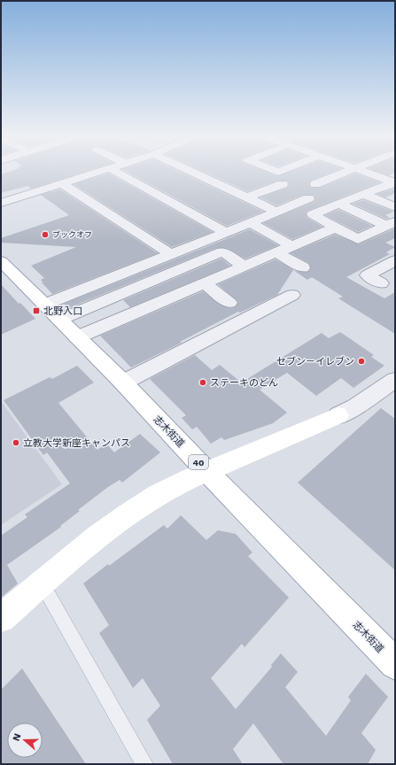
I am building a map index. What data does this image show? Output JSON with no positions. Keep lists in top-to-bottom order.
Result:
{
  "streets": {
    "main road": ["志木街道", "40"]
  },
  "places": {
    "other": [
      "ブックオフ",
      "セブン－イレブン",
      "ステーキのどん",
      "立教大学新座キャンパス"
    ],
    "transit": ["北野入口"]
  },
  "north": "left"
}
